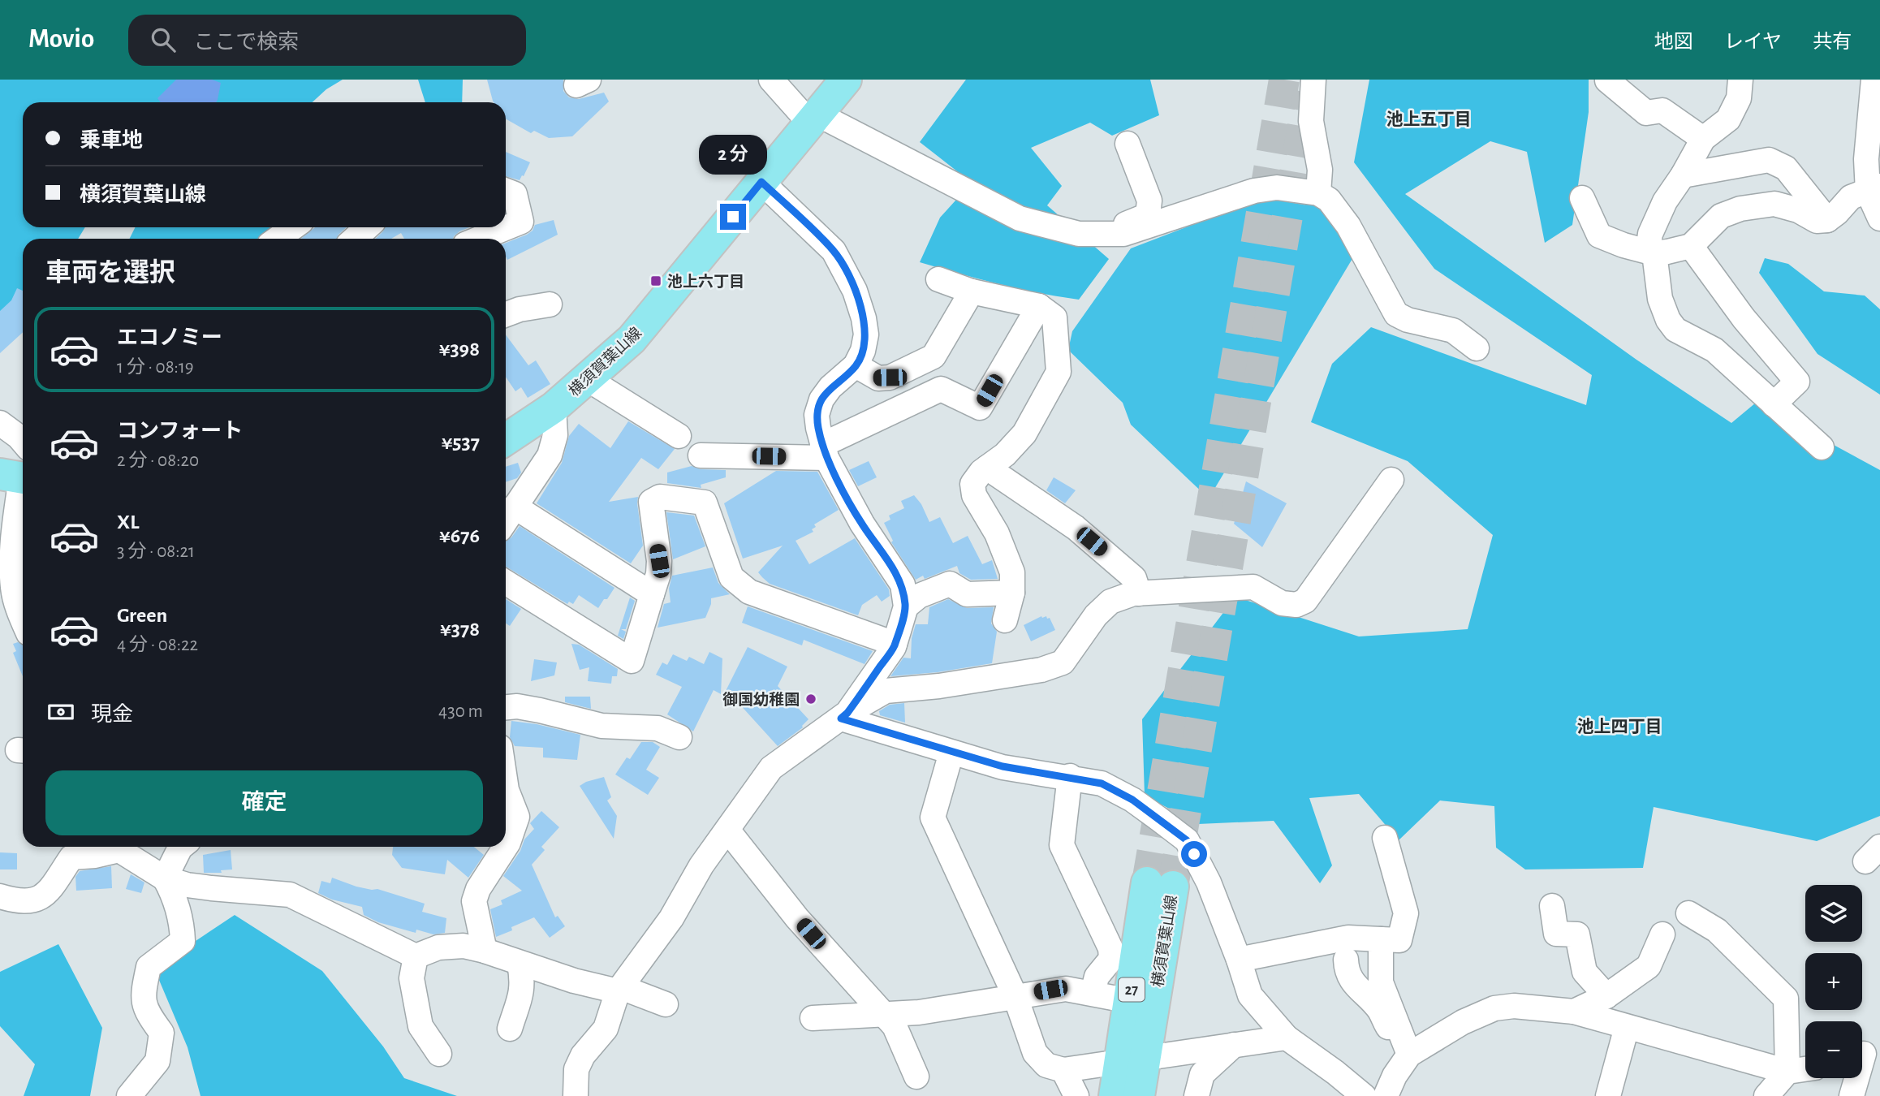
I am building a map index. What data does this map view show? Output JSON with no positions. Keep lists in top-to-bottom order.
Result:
{
  "streets": {
    "main road": ["横須賀葉山線", "27"]
  },
  "districts": ["池上五丁目", "池上四丁目"],
  "places": {
    "transit": ["池上六丁目"],
    "other": ["御国幼稚園"]
  },
  "page": {
    "header": "Movio",
    "search": "ここで検索",
    "nav": ["地図", "レイヤ", "共有"],
    "banner": ["乗車地", "横須賀葉山線"],
    "bubble": "2 分",
    "heading": "車両を選択",
    "list": [
      {
        "name": "エコノミー",
        "note": "1 分 · 08:19",
        "value": "¥398"
      },
      {
        "name": "コンフォート",
        "note": "2 分 · 08:20",
        "value": "¥537"
      },
      {
        "name": "XL",
        "note": "3 分 · 08:21",
        "value": "¥676"
      },
      {
        "name": "Green",
        "note": "4 分 · 08:22",
        "value": "¥378"
      }
    ],
    "pay": ["現金", "430 m"],
    "buttons": "確定",
    "map_buttons": ["+", "−"]
  }
}
